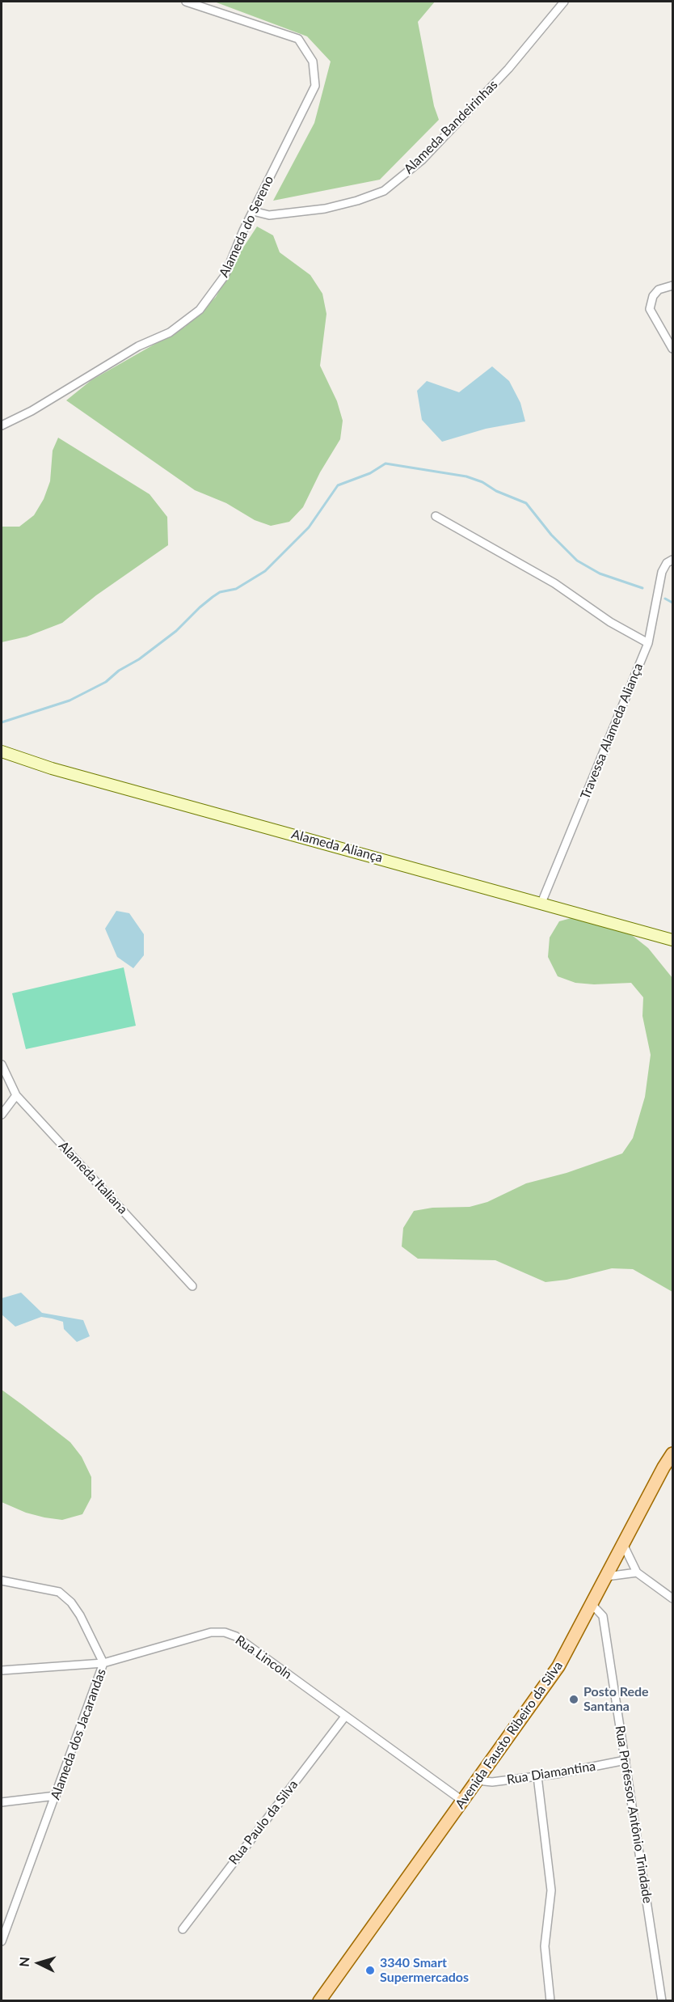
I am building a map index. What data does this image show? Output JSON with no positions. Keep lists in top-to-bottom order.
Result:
{
  "streets": {
    "main road": ["Avenida Fausto Ribeiro da Silva"],
    "street": [
      "Alameda Bandeirinhas",
      "Alameda do Sereno",
      "Travessa Alameda Aliança",
      "Alameda Aliança",
      "Alameda Italiana",
      "Rua Lincoln",
      "Alameda dos Jacarandas",
      "Rua Diamantina",
      "Rua Professor Antônio Trindade",
      "Rua Paulo da Silva"
    ]
  },
  "crossings": [
    ["Alameda Bandeirinhas", "Alameda do Sereno"],
    ["Travessa Alameda Aliança", "Alameda Aliança"],
    ["Rua Lincoln", "Alameda dos Jacarandas"],
    ["Rua Lincoln", "Avenida Fausto Ribeiro da Silva"],
    ["Rua Lincoln", "Rua Paulo da Silva"],
    ["Avenida Fausto Ribeiro da Silva", "Rua Diamantina"],
    ["Avenida Fausto Ribeiro da Silva", "Rua Professor Antônio Trindade"],
    ["Rua Diamantina", "Rua Professor Antônio Trindade"]
  ],
  "places": ["Posto Rede Santana", "3340 Smart Supermercados"],
  "north": "left"
}
